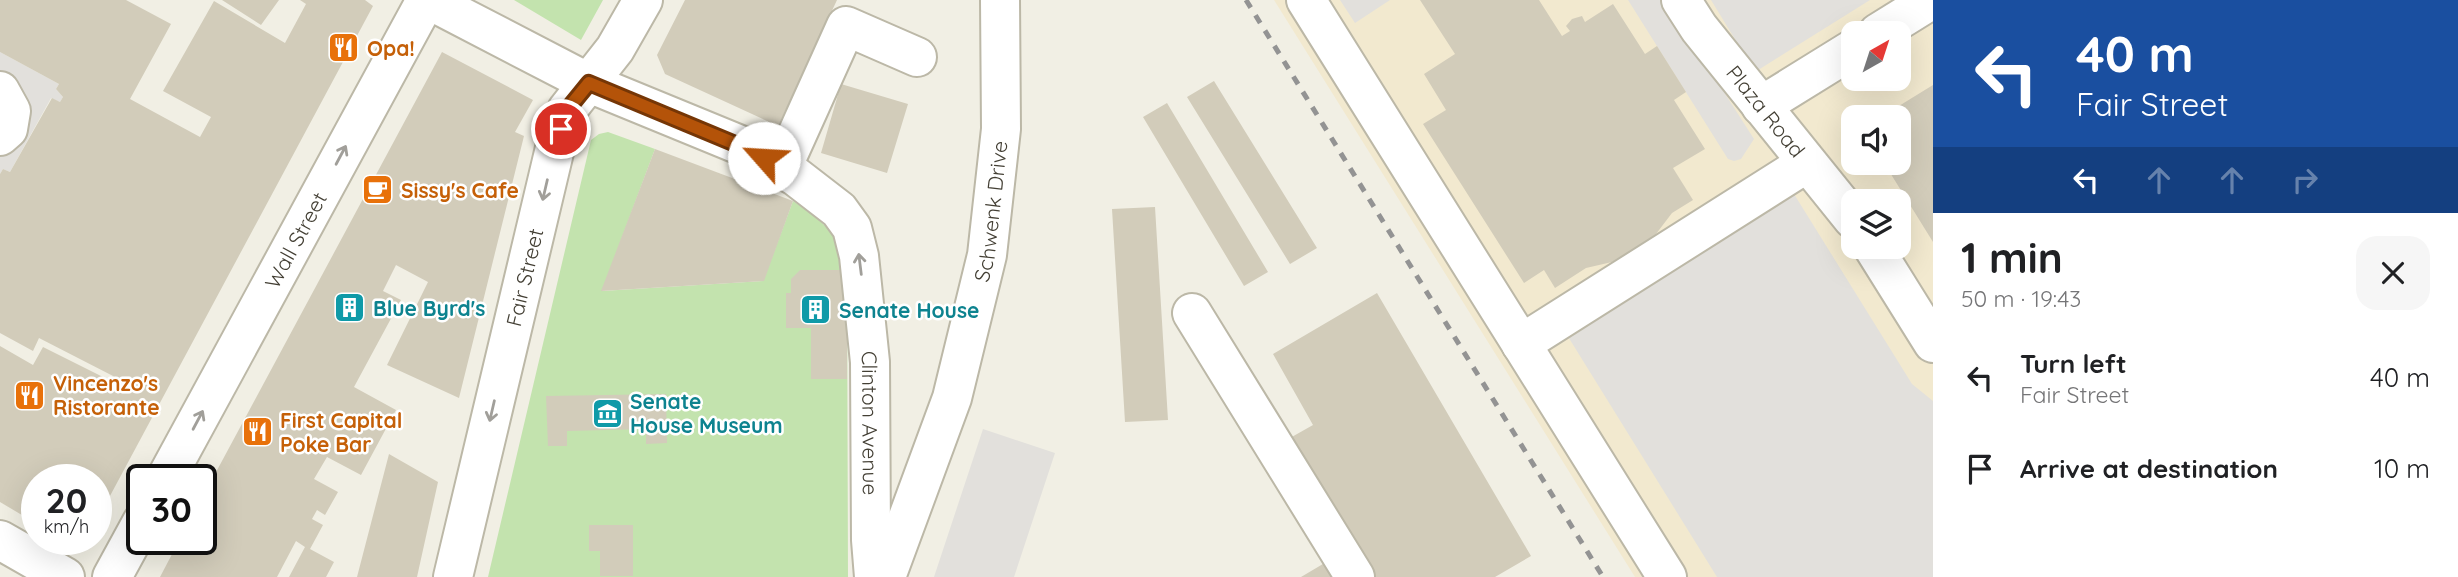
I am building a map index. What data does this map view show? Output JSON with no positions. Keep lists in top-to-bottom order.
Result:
{
  "streets": {
    "street": [
      "Plaza Road",
      "Schwenk Drive",
      "Wall Street",
      "Fair Street",
      "Clinton Avenue"
    ]
  },
  "one_way": ["Wall Street", "Fair Street", "Clinton Avenue"],
  "places": {
    "restaurant": ["Opa!", "Vincenzo's Ristorante", "First Capital Poke Bar"],
    "cafe": ["Sissy's Cafe"],
    "building": ["Blue Byrd's", "Senate House"],
    "museum": ["Senate House Museum"]
  },
  "north": "top right",
  "page": {
    "turn": ["40 m", "Fair Street"],
    "heading": ["1 min", "50 m · 19:43"],
    "list": [
      {
        "name": "Turn left",
        "note": "Fair Street",
        "value": "40 m"
      },
      {
        "name": "Arrive at destination",
        "value": "10 m"
      }
    ],
    "speed": "20 km/h",
    "limit": "30"
  }
}
